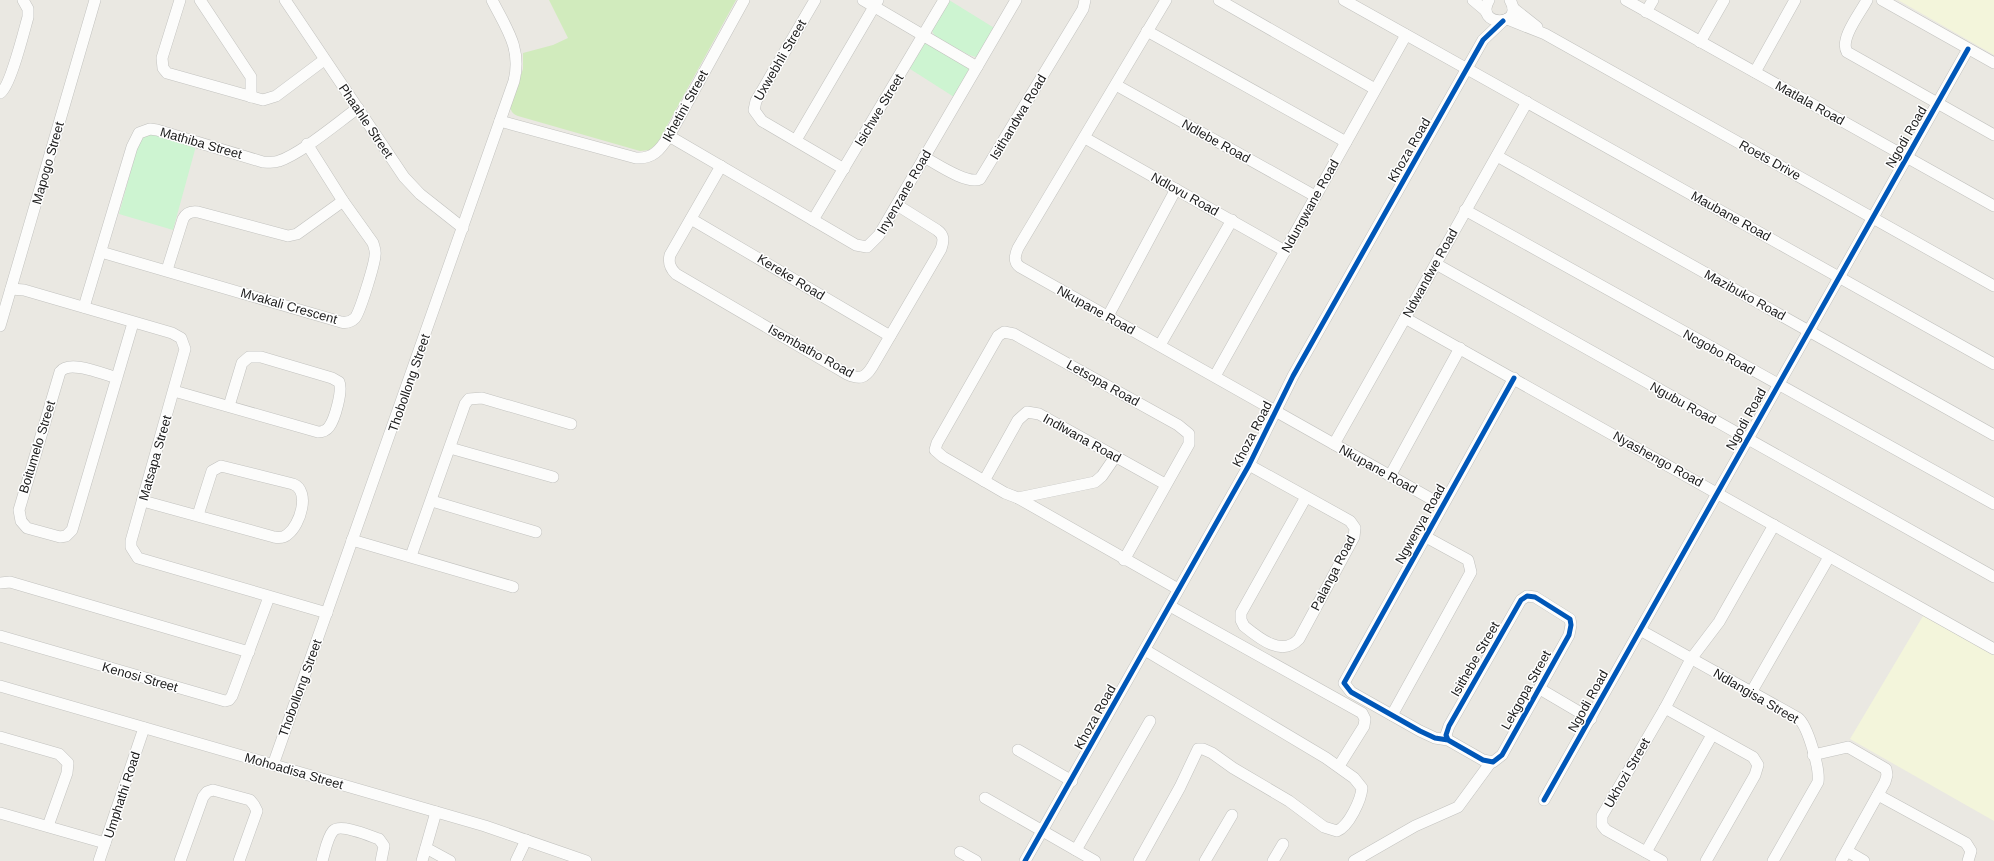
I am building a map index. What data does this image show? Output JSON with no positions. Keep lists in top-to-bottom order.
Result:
{
  "streets": {
    "street": [
      "Uxwebhli Street",
      "Matlala Road",
      "Ikhetini Street",
      "Isichwe Street",
      "Isithandwa Road",
      "Phaahle Street",
      "Ngodi Road",
      "Ndlebe Road",
      "Mathiba Street",
      "Khoza Road",
      "Roets Drive",
      "Mapogo Street",
      "Inyenzane Road",
      "Ndlovu Road",
      "Ndungwane Road",
      "Maubane Road",
      "Ndwandwe Road",
      "Kereke Road",
      "Mazibuko Road",
      "Mvakali Crescent",
      "Nkupane Road",
      "Isembatho Road",
      "Ncgobo Road",
      "Thobollong Street",
      "Letsopa Road",
      "Ngubu Road",
      "Indlwana Road",
      "Boitumelo Street",
      "Matsapa Street",
      "Nyashengo Road",
      "Ngwenya Road",
      "Palanga Road",
      "Isithebe Street",
      "Kenosi Street",
      "Lekgopa Street",
      "Ndlangisa Street",
      "Mohoadisa Street",
      "Ukhozi Street",
      "Umphathi Road"
    ]
  },
  "crossings": [
    ["Uxwebhli Street", "Isichwe Street"],
    ["Matlala Road", "Ngodi Road"],
    ["Ikhetini Street", "Inyenzane Road"],
    ["Ikhetini Street", "Thobollong Street"],
    ["Isichwe Street", "Inyenzane Road"],
    ["Isithandwa Road", "Inyenzane Road"],
    ["Phaahle Street", "Mathiba Street"],
    ["Phaahle Street", "Thobollong Street"],
    ["Ngodi Road", "Roets Drive"],
    ["Ngodi Road", "Maubane Road"],
    ["Ngodi Road", "Mazibuko Road"],
    ["Ngodi Road", "Ncgobo Road"],
    ["Ngodi Road", "Ngubu Road"],
    ["Ngodi Road", "Nyashengo Road"],
    ["Ngodi Road", "Ndlangisa Street"],
    ["Ndlebe Road", "Ndungwane Road"],
    ["Ndlebe Road", "Nkupane Road"],
    ["Mathiba Street", "Mvakali Crescent"],
    ["Mathiba Street", "Matsapa Street"],
    ["Khoza Road", "Roets Drive"],
    ["Khoza Road", "Maubane Road"],
    ["Khoza Road", "Nkupane Road"],
    ["Khoza Road", "Palanga Road"],
    ["Mapogo Street", "Matsapa Street"],
    ["Inyenzane Road", "Isembatho Road"],
    ["Ndlovu Road", "Ndungwane Road"],
    ["Ndlovu Road", "Nkupane Road"],
    ["Ndungwane Road", "Maubane Road"],
    ["Ndungwane Road", "Nkupane Road"],
    ["Maubane Road", "Ndwandwe Road"],
    ["Ndwandwe Road", "Mazibuko Road"],
    ["Ndwandwe Road", "Nkupane Road"],
    ["Ndwandwe Road", "Ncgobo Road"],
    ["Ndwandwe Road", "Ngubu Road"],
    ["Ndwandwe Road", "Nyashengo Road"],
    ["Kereke Road", "Isembatho Road"],
    ["Nkupane Road", "Ngwenya Road"],
    ["Thobollong Street", "Matsapa Street"],
    ["Thobollong Street", "Mohoadisa Street"],
    ["Letsopa Road", "Indlwana Road"],
    ["Matsapa Street", "Kenosi Street"],
    ["Nyashengo Road", "Ngwenya Road"],
    ["Nyashengo Road", "Ukhozi Street"],
    ["Isithebe Street", "Lekgopa Street"],
    ["Ndlangisa Street", "Ukhozi Street"],
    ["Mohoadisa Street", "Umphathi Road"]
  ]
}
